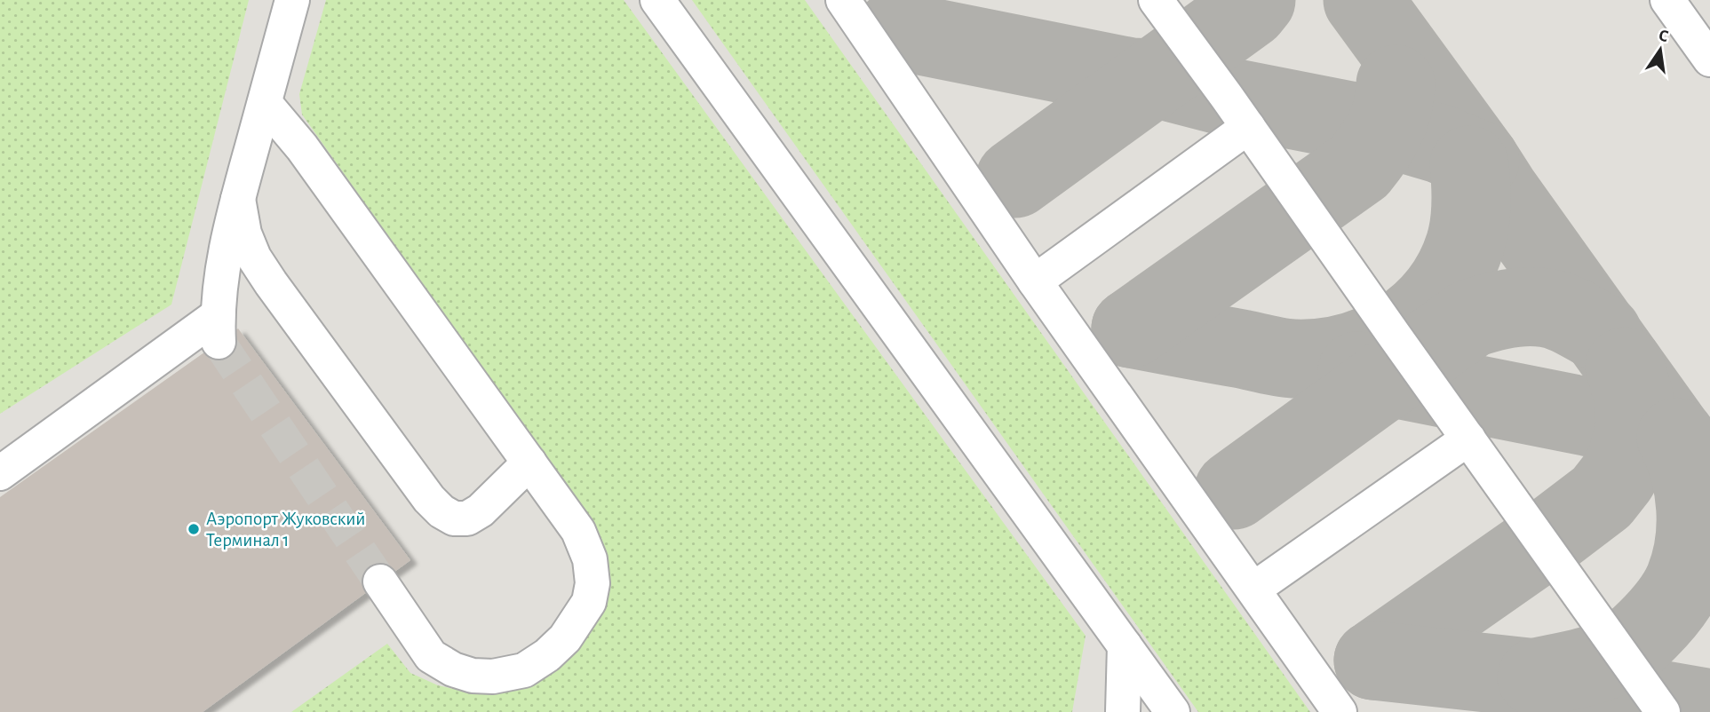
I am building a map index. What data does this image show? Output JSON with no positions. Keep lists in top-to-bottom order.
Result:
{
  "places": ["Аэропорт Жуковский Терминал 1"],
  "north": "top"
}
